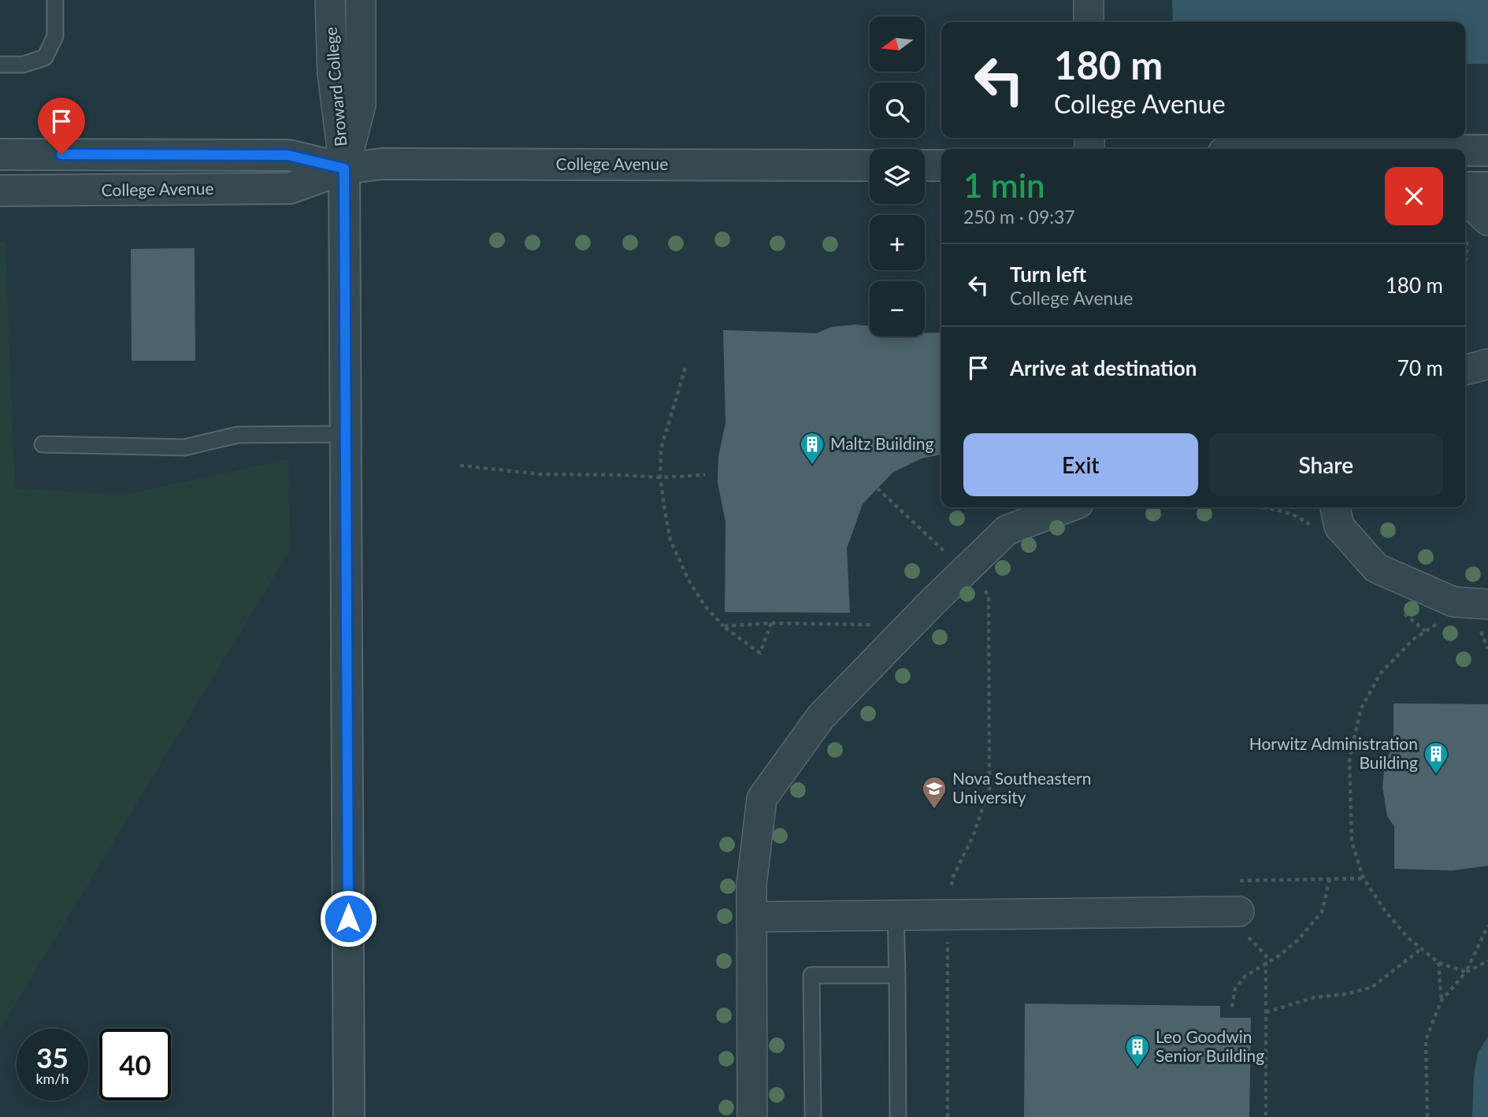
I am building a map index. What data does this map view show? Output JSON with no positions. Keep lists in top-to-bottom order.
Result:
{
  "streets": {
    "street": ["Broward College", "College Avenue"]
  },
  "crossings": [
    ["Broward College", "College Avenue"]
  ],
  "places": {
    "building": ["Maltz Building", "Horwitz Administration Building", "Leo Goodwin Senior Building"],
    "school or university": ["Nova Southeastern University"]
  },
  "north": "left",
  "page": {
    "map_buttons": ["+", "−"],
    "turn": ["180 m", "College Avenue"],
    "heading": ["1 min", "250 m · 09:37"],
    "list": [
      {
        "name": "Turn left",
        "note": "College Avenue",
        "value": "180 m"
      },
      {
        "name": "Arrive at destination",
        "value": "70 m"
      }
    ],
    "buttons": ["Exit", "Share"],
    "speed": "35 km/h",
    "limit": "40"
  }
}
